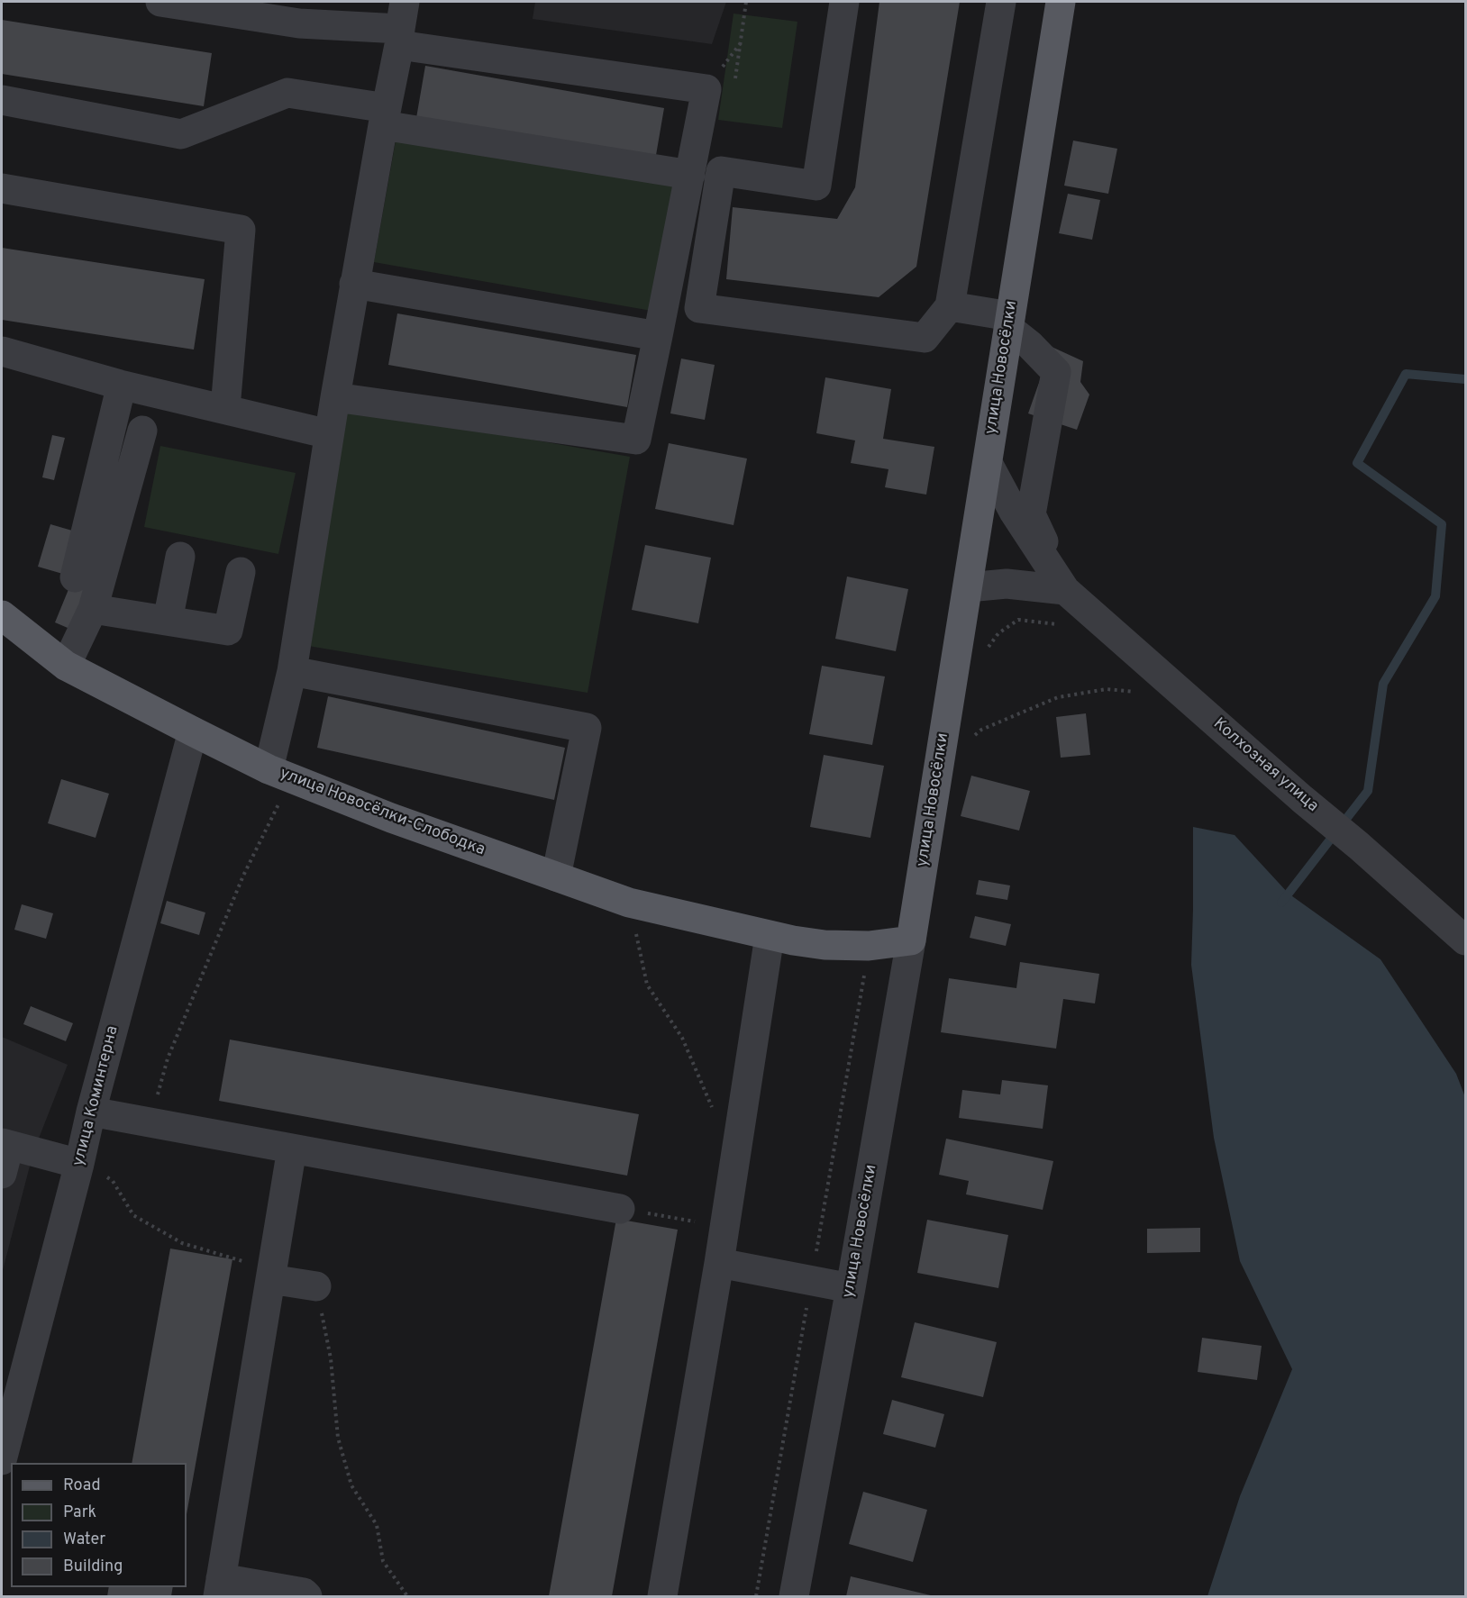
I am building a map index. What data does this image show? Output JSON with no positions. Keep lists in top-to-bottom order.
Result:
{
  "streets": {
    "main road": ["улица Новосёлки", "улица Новосёлки-Слободка"],
    "street": ["Колхозная улица", "улица Коминтерна"]
  },
  "crossings": [
    ["улица Новосёлки", "Колхозная улица"],
    ["улица Новосёлки", "улица Новосёлки-Слободка"],
    ["улица Новосёлки-Слободка", "улица Коминтерна"]
  ],
  "legend": [
    "Road",
    "Park",
    "Water",
    "Building"
  ]
}
